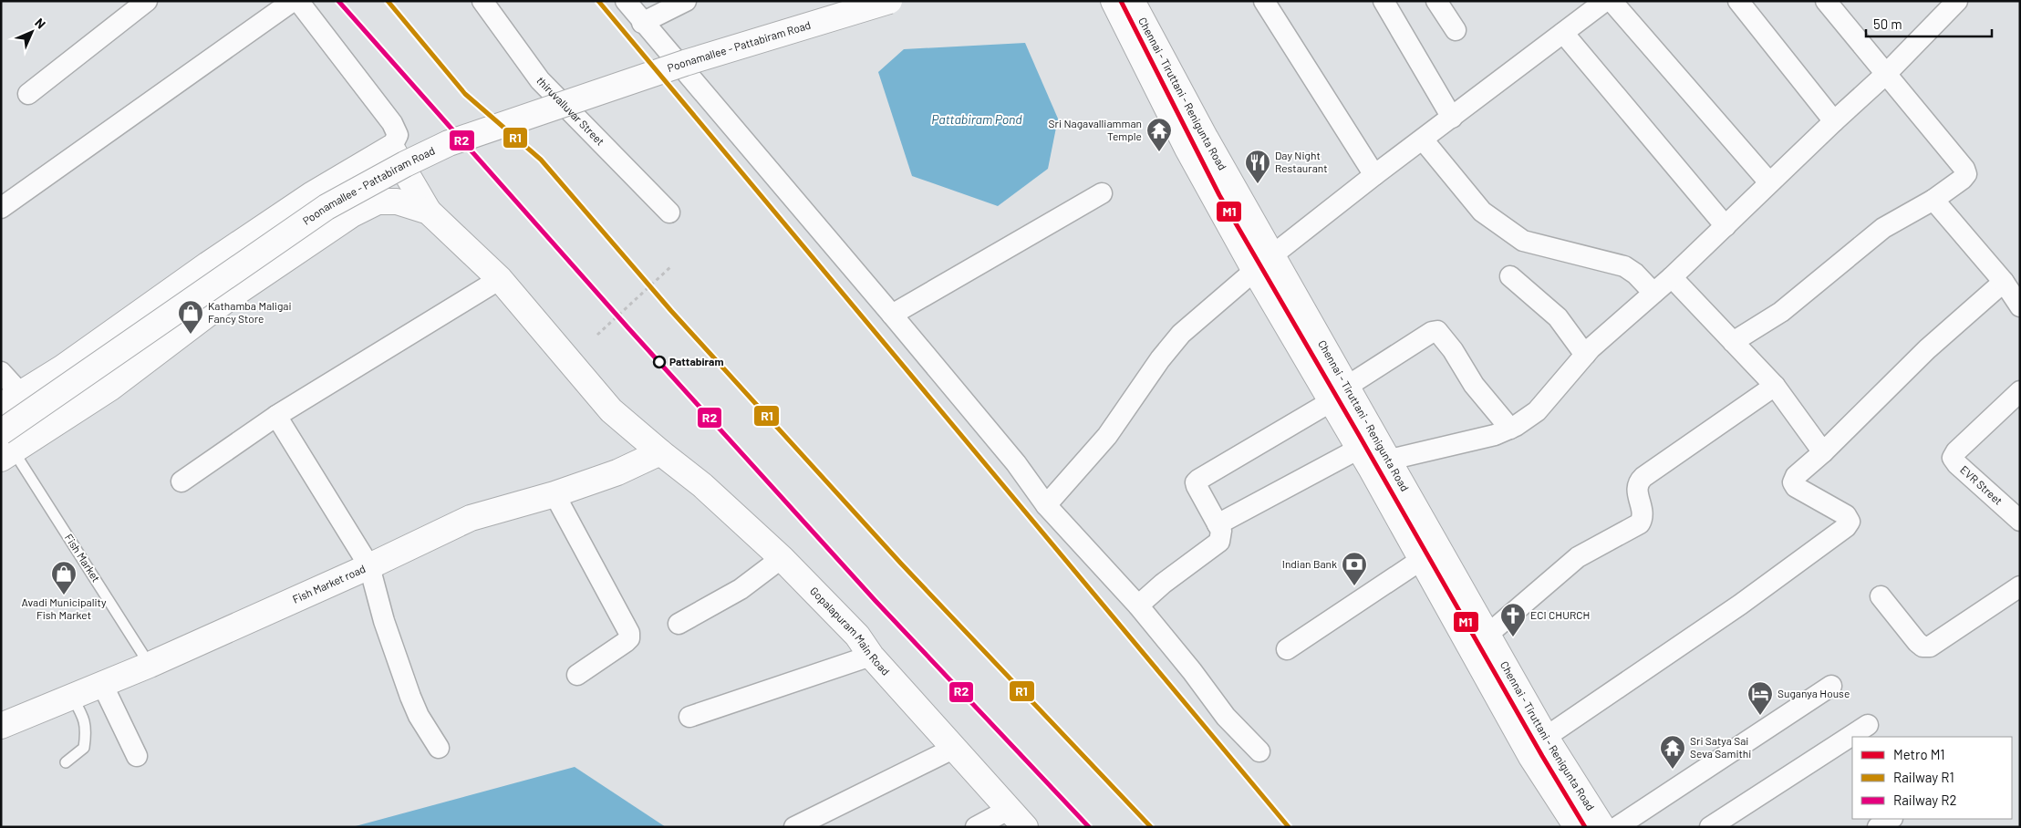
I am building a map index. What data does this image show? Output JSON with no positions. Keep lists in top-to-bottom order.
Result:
{
  "streets": {
    "main road": [
      "Poonamallee - Pattabiram Road",
      "Chennai - Tiruttani - Renigunta Road",
      "Fish Market road",
      "Gopalapuram Main Road"
    ],
    "street": ["thiruvalluvar Street", "EVR Street"],
    "lane": ["Fish Market"]
  },
  "crossings": [
    ["Poonamallee - Pattabiram Road", "Fish Market"],
    ["Fish Market", "Fish Market road"],
    ["Fish Market road", "Gopalapuram Main Road"]
  ],
  "water": ["Pattabiram Pond"],
  "places": {
    "temple": ["Sri Nagavalliamman Temple", "Sri Satya Sai Seva Samithi"],
    "restaurant": ["Day Night Restaurant"],
    "shop": ["Kathamba Maligai Fancy Store", "Avadi Municipality Fish Market"],
    "other": ["Pattabiram"],
    "bank": ["Indian Bank"],
    "church": ["ECI CHURCH"],
    "hotel": ["Suganya House"]
  },
  "lines": ["metro line M1", "rail line R1", "rail line R2"],
  "legend": ["Metro M1", "Railway R1", "Railway R2"],
  "scale_bar": "50 m",
  "north": "top right"
}
